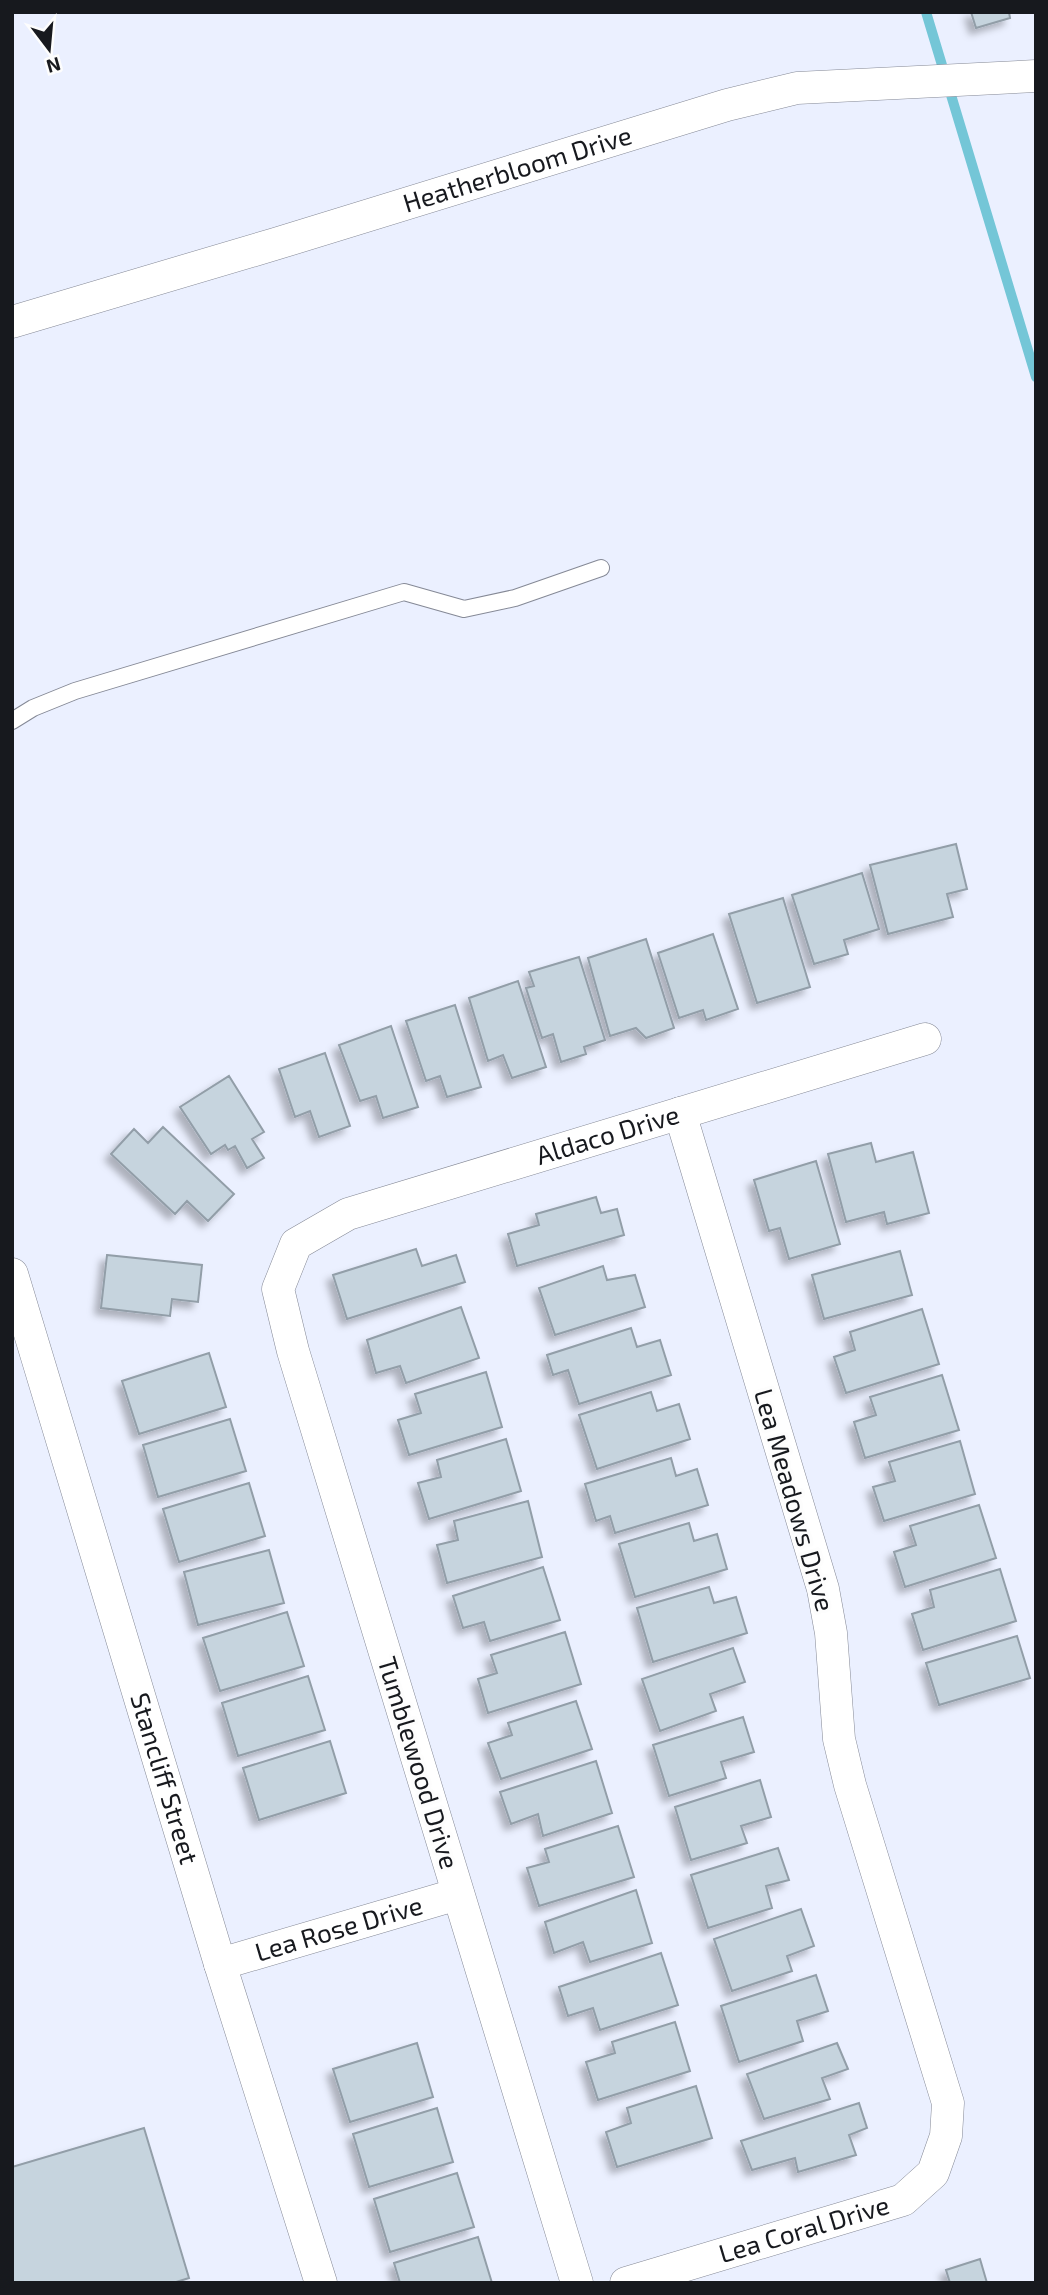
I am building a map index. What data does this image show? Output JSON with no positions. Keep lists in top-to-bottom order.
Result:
{
  "streets": {
    "street": [
      "Heatherbloom Drive",
      "Aldaco Drive",
      "Lea Meadows Drive",
      "Tumblewood Drive",
      "Stancliff Street",
      "Lea Rose Drive",
      "Lea Coral Drive"
    ]
  },
  "crossings": [
    ["Aldaco Drive", "Lea Meadows Drive"],
    ["Aldaco Drive", "Tumblewood Drive"],
    ["Lea Meadows Drive", "Lea Coral Drive"],
    ["Tumblewood Drive", "Lea Rose Drive"],
    ["Stancliff Street", "Lea Rose Drive"]
  ],
  "north": "bottom"
}
